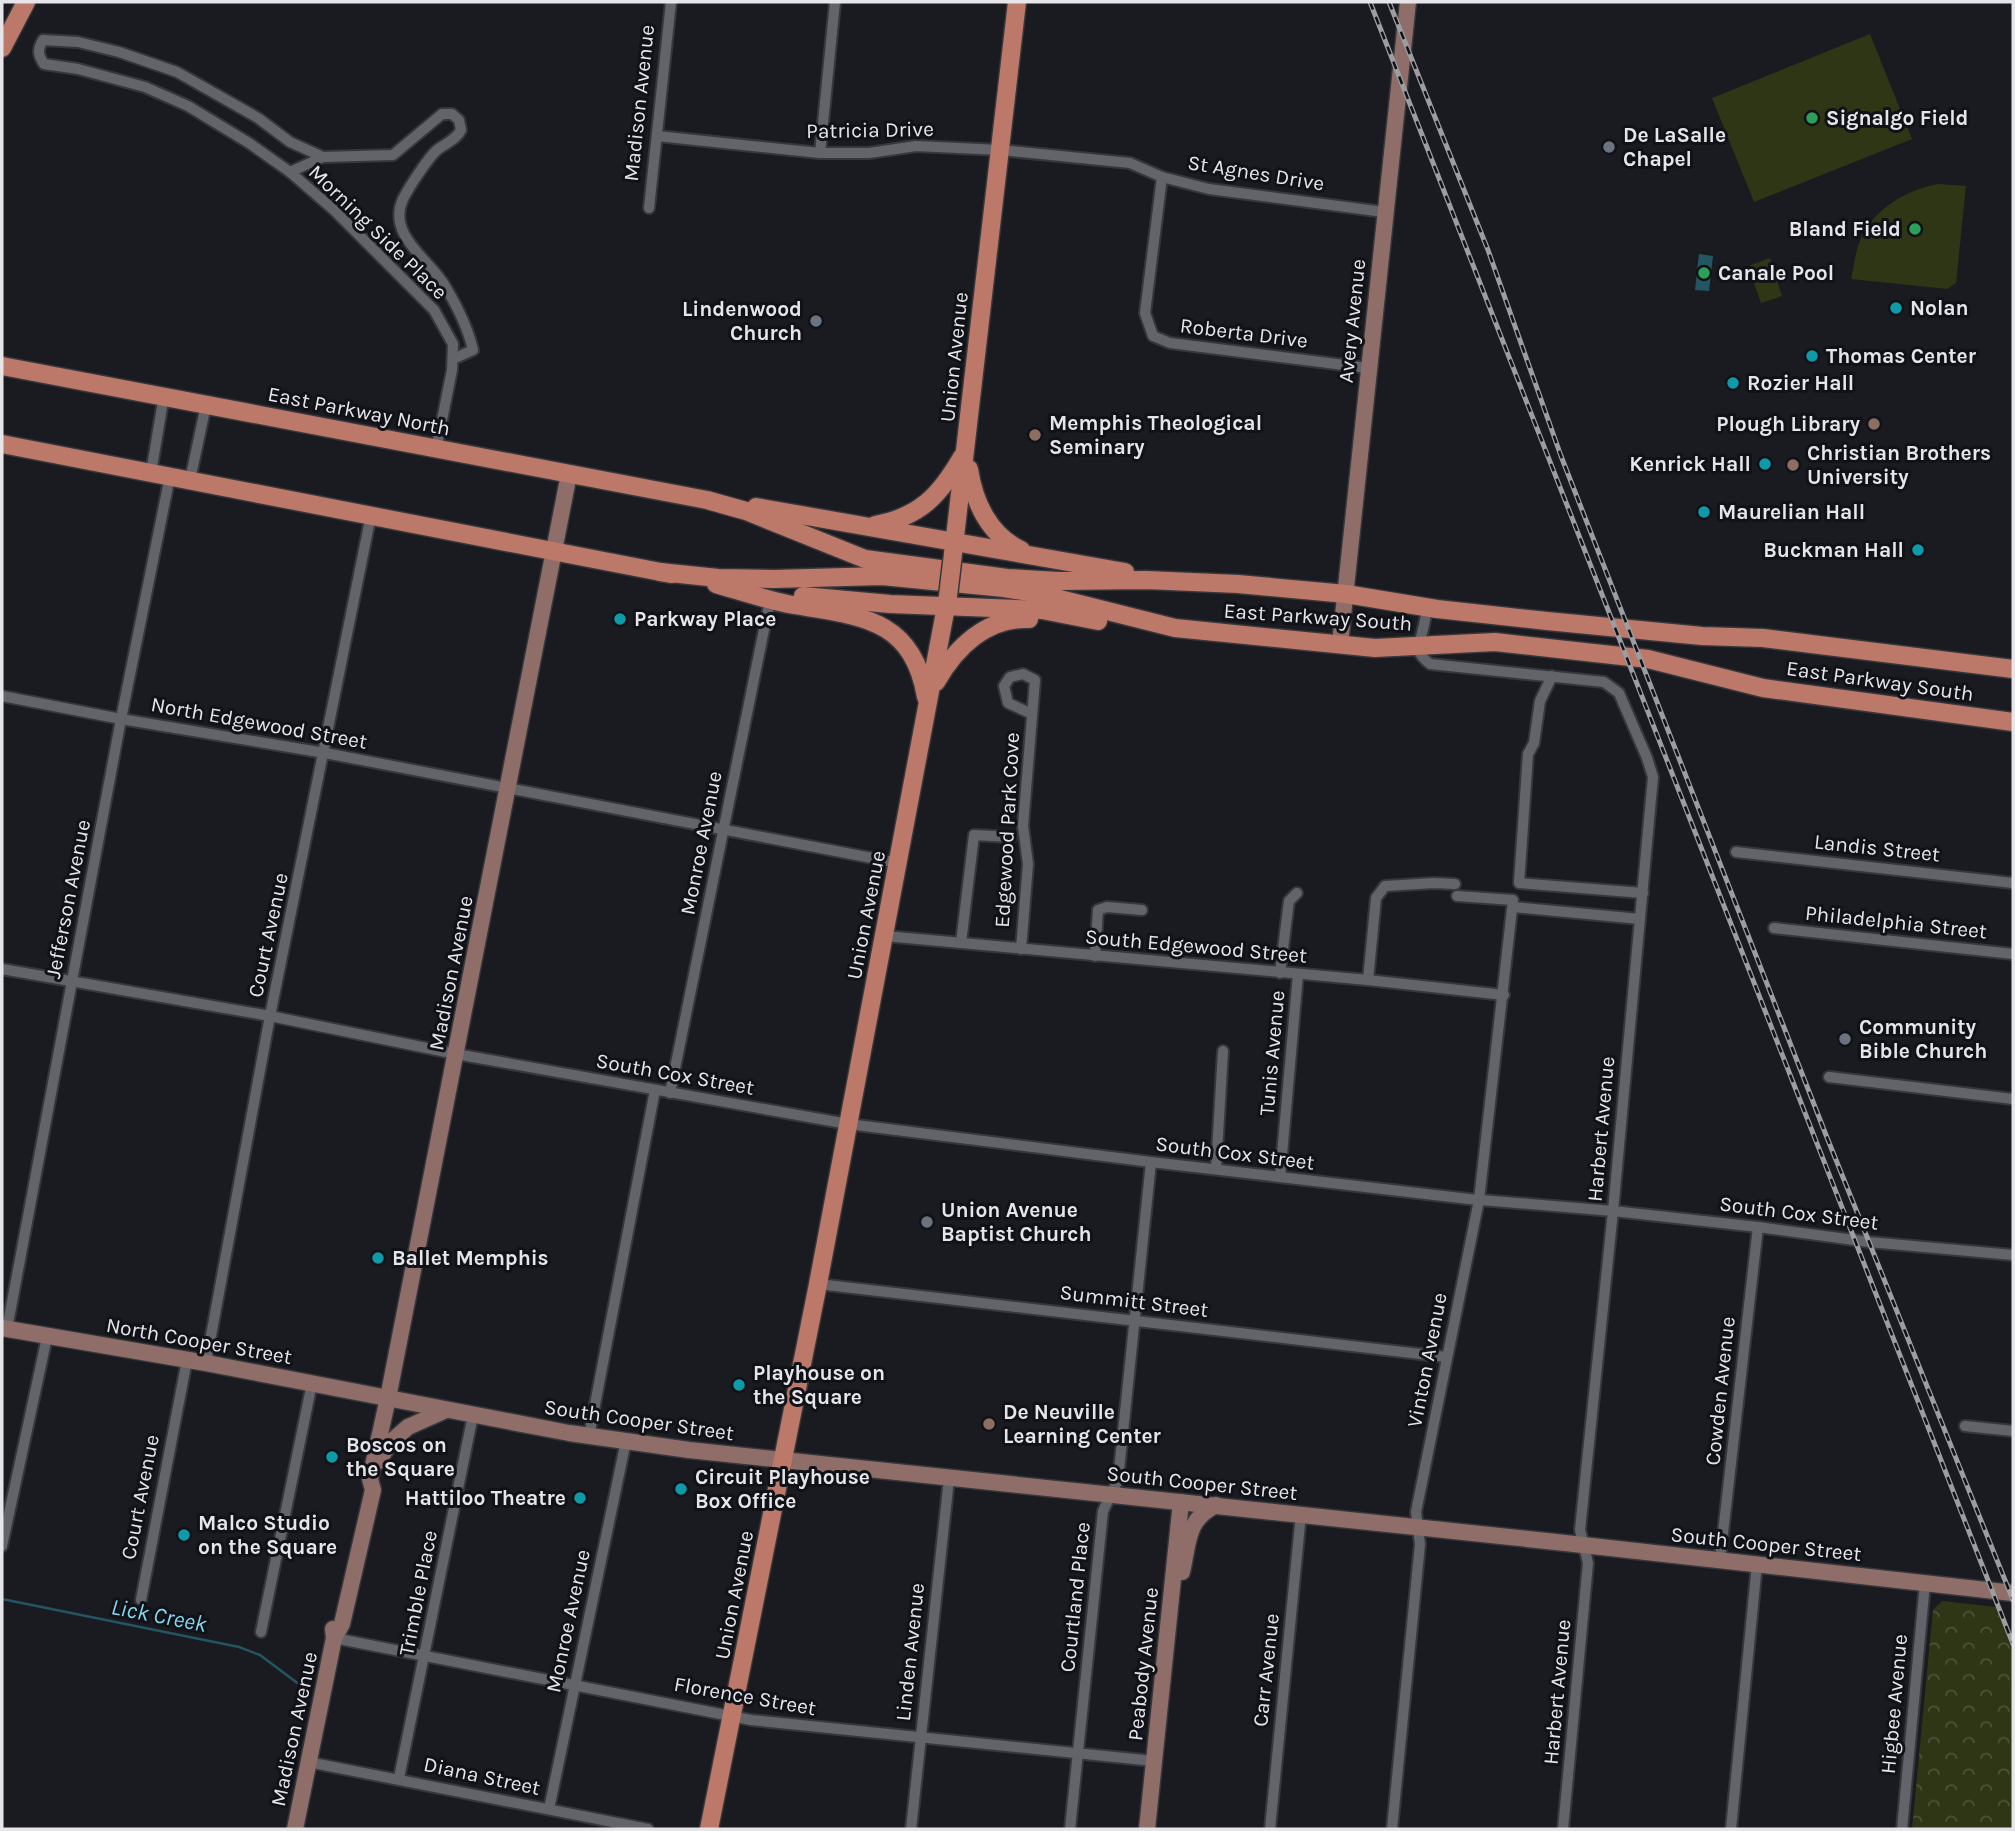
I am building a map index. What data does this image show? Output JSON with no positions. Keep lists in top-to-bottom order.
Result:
{
  "streets": {
    "main road": ["Union Avenue", "East Parkway North", "East Parkway South"],
    "street": [
      "Madison Avenue",
      "Patricia Drive",
      "St Agnes Drive",
      "Morning Side Place",
      "Avery Avenue",
      "Roberta Drive",
      "North Edgewood Street",
      "Edgewood Park Cove",
      "Monroe Avenue",
      "Landis Street",
      "Jefferson Avenue",
      "Philadelphia Street",
      "Court Avenue",
      "South Edgewood Street",
      "Tunis Avenue",
      "South Cox Street",
      "Harbert Avenue",
      "Summitt Street",
      "North Cooper Street",
      "Vinton Avenue",
      "Cowden Avenue",
      "South Cooper Street",
      "Trimble Place",
      "Courtland Place",
      "Linden Avenue",
      "Peabody Avenue",
      "Carr Avenue",
      "Florence Street",
      "Higbee Avenue",
      "Diana Street"
    ]
  },
  "crossings": [
    ["Madison Avenue", "Patricia Drive"],
    ["Madison Avenue", "East Parkway North"],
    ["Madison Avenue", "North Edgewood Street"],
    ["Madison Avenue", "South Cox Street"],
    ["Madison Avenue", "North Cooper Street"],
    ["Madison Avenue", "South Cooper Street"],
    ["Madison Avenue", "Florence Street"],
    ["Madison Avenue", "Diana Street"],
    ["Patricia Drive", "St Agnes Drive"],
    ["Patricia Drive", "Union Avenue"],
    ["St Agnes Drive", "Avery Avenue"],
    ["St Agnes Drive", "Roberta Drive"],
    ["St Agnes Drive", "Union Avenue"],
    ["Morning Side Place", "East Parkway North"],
    ["Avery Avenue", "Roberta Drive"],
    ["Avery Avenue", "East Parkway South"],
    ["Union Avenue", "South Edgewood Street"],
    ["Union Avenue", "South Cox Street"],
    ["Union Avenue", "Summitt Street"],
    ["Union Avenue", "South Cooper Street"],
    ["Union Avenue", "Florence Street"],
    ["East Parkway North", "East Parkway South"],
    ["East Parkway South", "Harbert Avenue"],
    ["North Edgewood Street", "Jefferson Avenue"],
    ["North Edgewood Street", "Court Avenue"],
    ["Edgewood Park Cove", "South Edgewood Street"],
    ["Monroe Avenue", "South Cox Street"],
    ["Monroe Avenue", "South Cooper Street"],
    ["Monroe Avenue", "Florence Street"],
    ["Monroe Avenue", "Diana Street"],
    ["Jefferson Avenue", "South Cox Street"],
    ["Jefferson Avenue", "North Cooper Street"],
    ["Court Avenue", "South Cox Street"],
    ["Court Avenue", "North Cooper Street"],
    ["South Edgewood Street", "Tunis Avenue"],
    ["South Edgewood Street", "Vinton Avenue"],
    ["Tunis Avenue", "South Cox Street"],
    ["South Cox Street", "Harbert Avenue"],
    ["South Cox Street", "Vinton Avenue"],
    ["South Cox Street", "Cowden Avenue"],
    ["South Cox Street", "Courtland Place"],
    ["Harbert Avenue", "South Cooper Street"],
    ["Summitt Street", "Vinton Avenue"],
    ["Summitt Street", "Courtland Place"],
    ["North Cooper Street", "South Cooper Street"],
    ["Vinton Avenue", "South Cooper Street"],
    ["Cowden Avenue", "South Cooper Street"],
    ["South Cooper Street", "Trimble Place"],
    ["South Cooper Street", "Courtland Place"],
    ["South Cooper Street", "Linden Avenue"],
    ["South Cooper Street", "Peabody Avenue"],
    ["South Cooper Street", "Carr Avenue"],
    ["South Cooper Street", "Higbee Avenue"],
    ["Trimble Place", "Florence Street"],
    ["Trimble Place", "Diana Street"],
    ["Courtland Place", "Florence Street"],
    ["Linden Avenue", "Florence Street"],
    ["Peabody Avenue", "Florence Street"]
  ],
  "water": ["Lick Creek"],
  "places": [
    "Signalgo Field",
    "De LaSalle Chapel",
    "Bland Field",
    "Canale Pool",
    "Nolan",
    "Lindenwood Church",
    "Thomas Center",
    "Rozier Hall",
    "Plough Library",
    "Memphis Theological Seminary",
    "Kenrick Hall",
    "Christian Brothers University",
    "Maurelian Hall",
    "Buckman Hall",
    "Parkway Place",
    "Community Bible Church",
    "Union Avenue Baptist Church",
    "Ballet Memphis",
    "Playhouse on the Square",
    "De Neuville Learning Center",
    "Boscos on the Square",
    "Circuit Playhouse Box Office",
    "Hattiloo Theatre",
    "Malco Studio on the Square"
  ]
}
